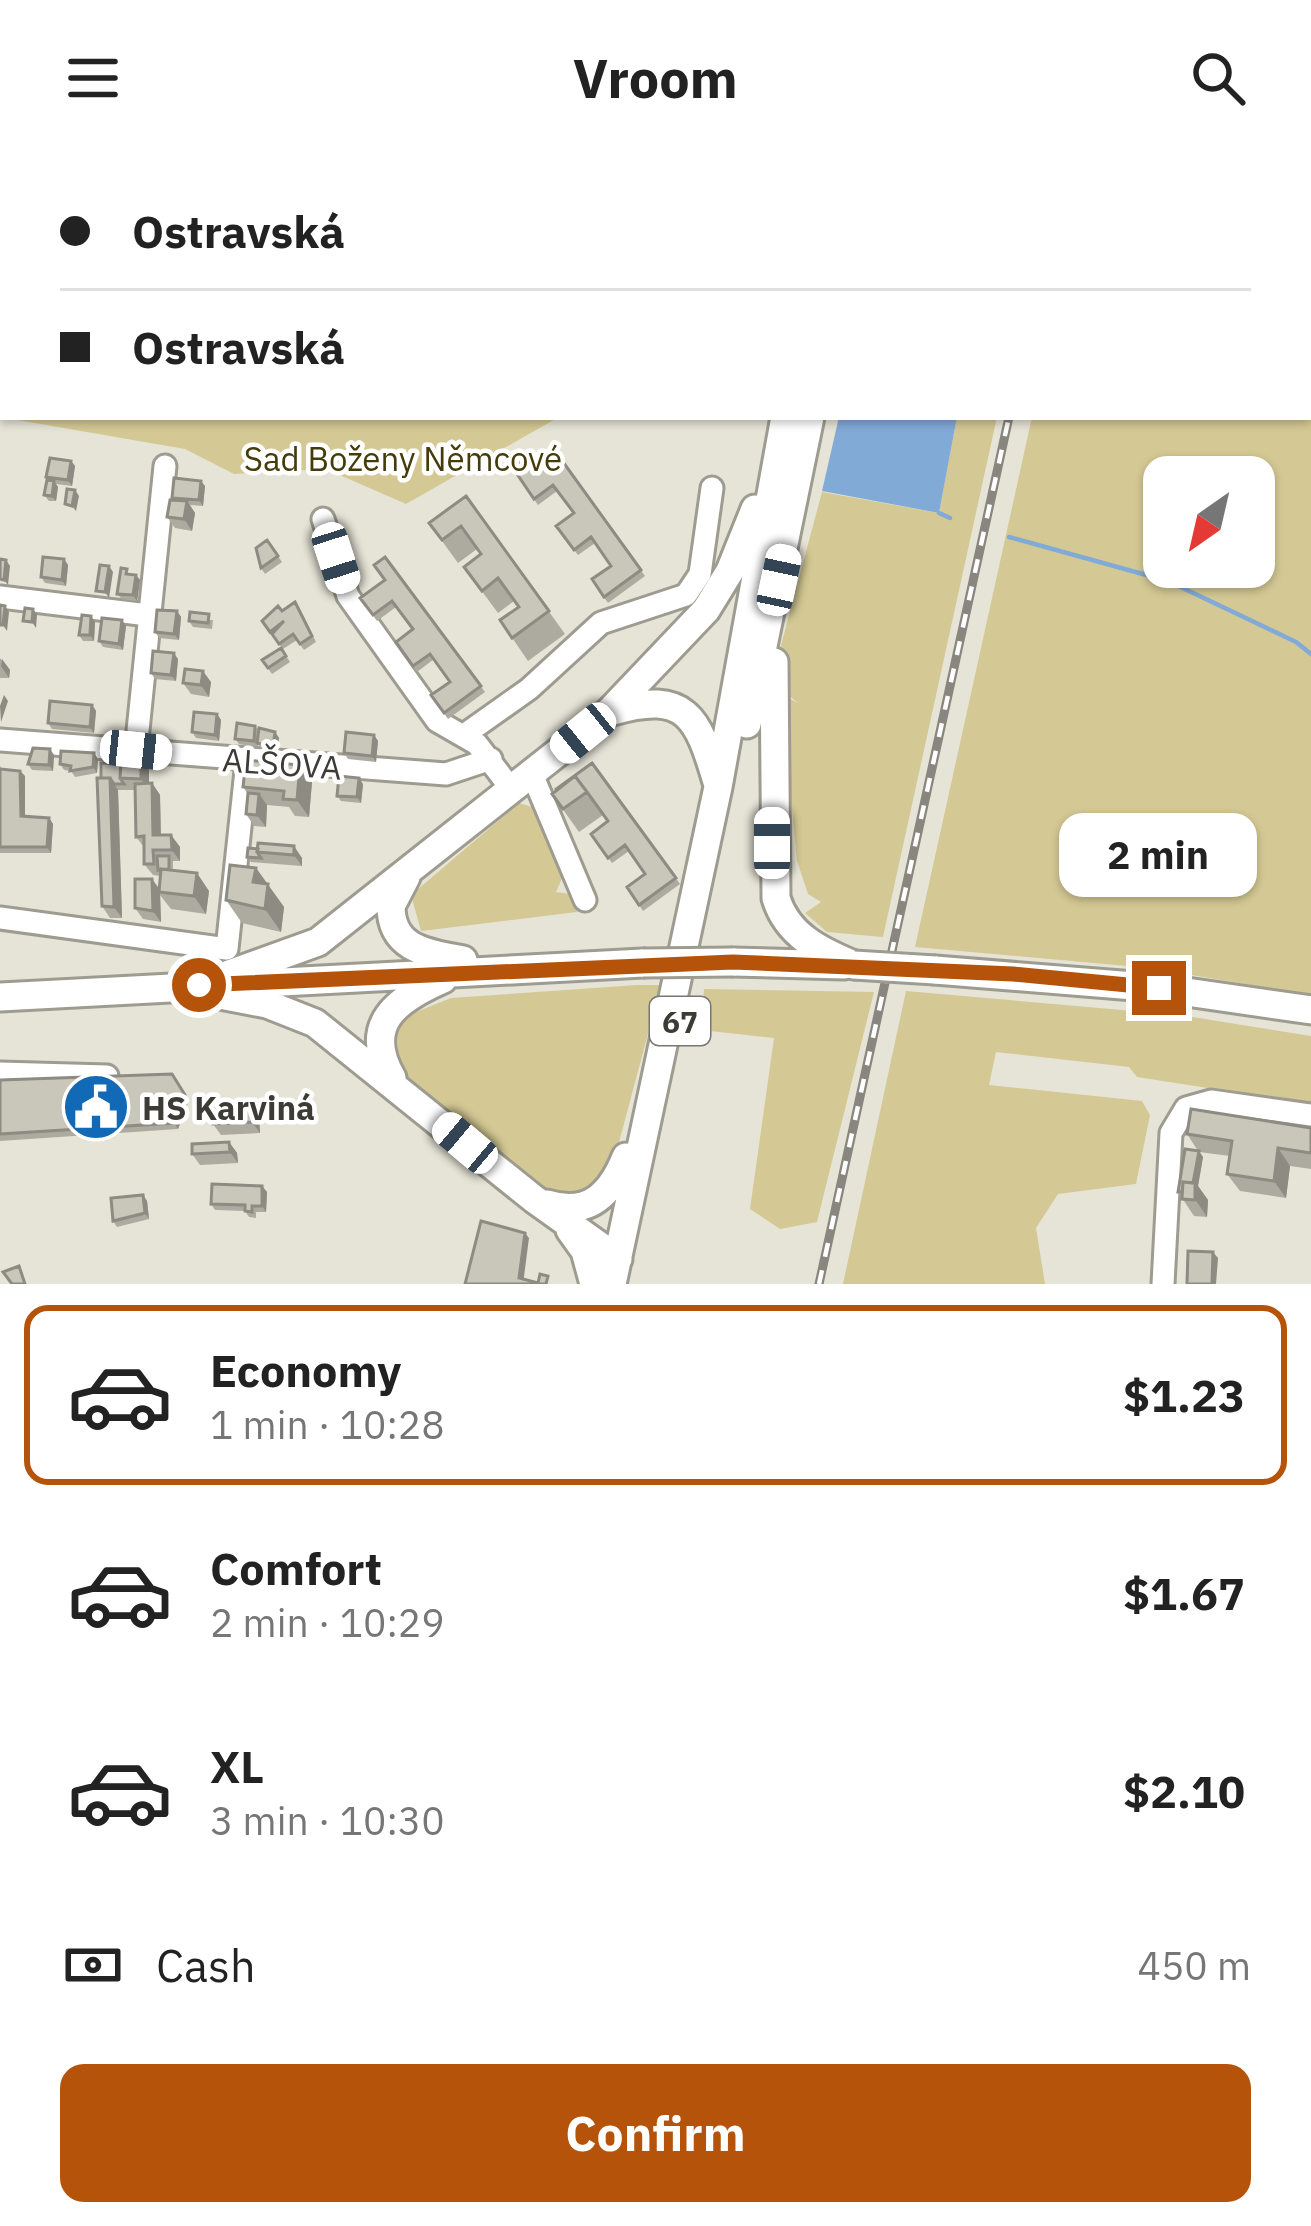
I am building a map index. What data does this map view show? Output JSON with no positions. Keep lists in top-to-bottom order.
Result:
{
  "streets": {
    "main road": ["67"],
    "street": ["ALŠOVA"]
  },
  "parks": ["Sad Boženy Němcové"],
  "places": {
    "public building": ["HS Karviná"]
  },
  "north": "bottom left",
  "page": {
    "header": "Vroom",
    "banner": ["Ostravská", "Ostravská"],
    "bubble": "2 min",
    "list": [
      {
        "name": "Economy",
        "note": "1 min · 10:28",
        "value": "$1.23"
      },
      {
        "name": "Comfort",
        "note": "2 min · 10:29",
        "value": "$1.67"
      },
      {
        "name": "XL",
        "note": "3 min · 10:30",
        "value": "$2.10"
      }
    ],
    "pay": ["Cash", "450 m"],
    "buttons": "Confirm"
  }
}
